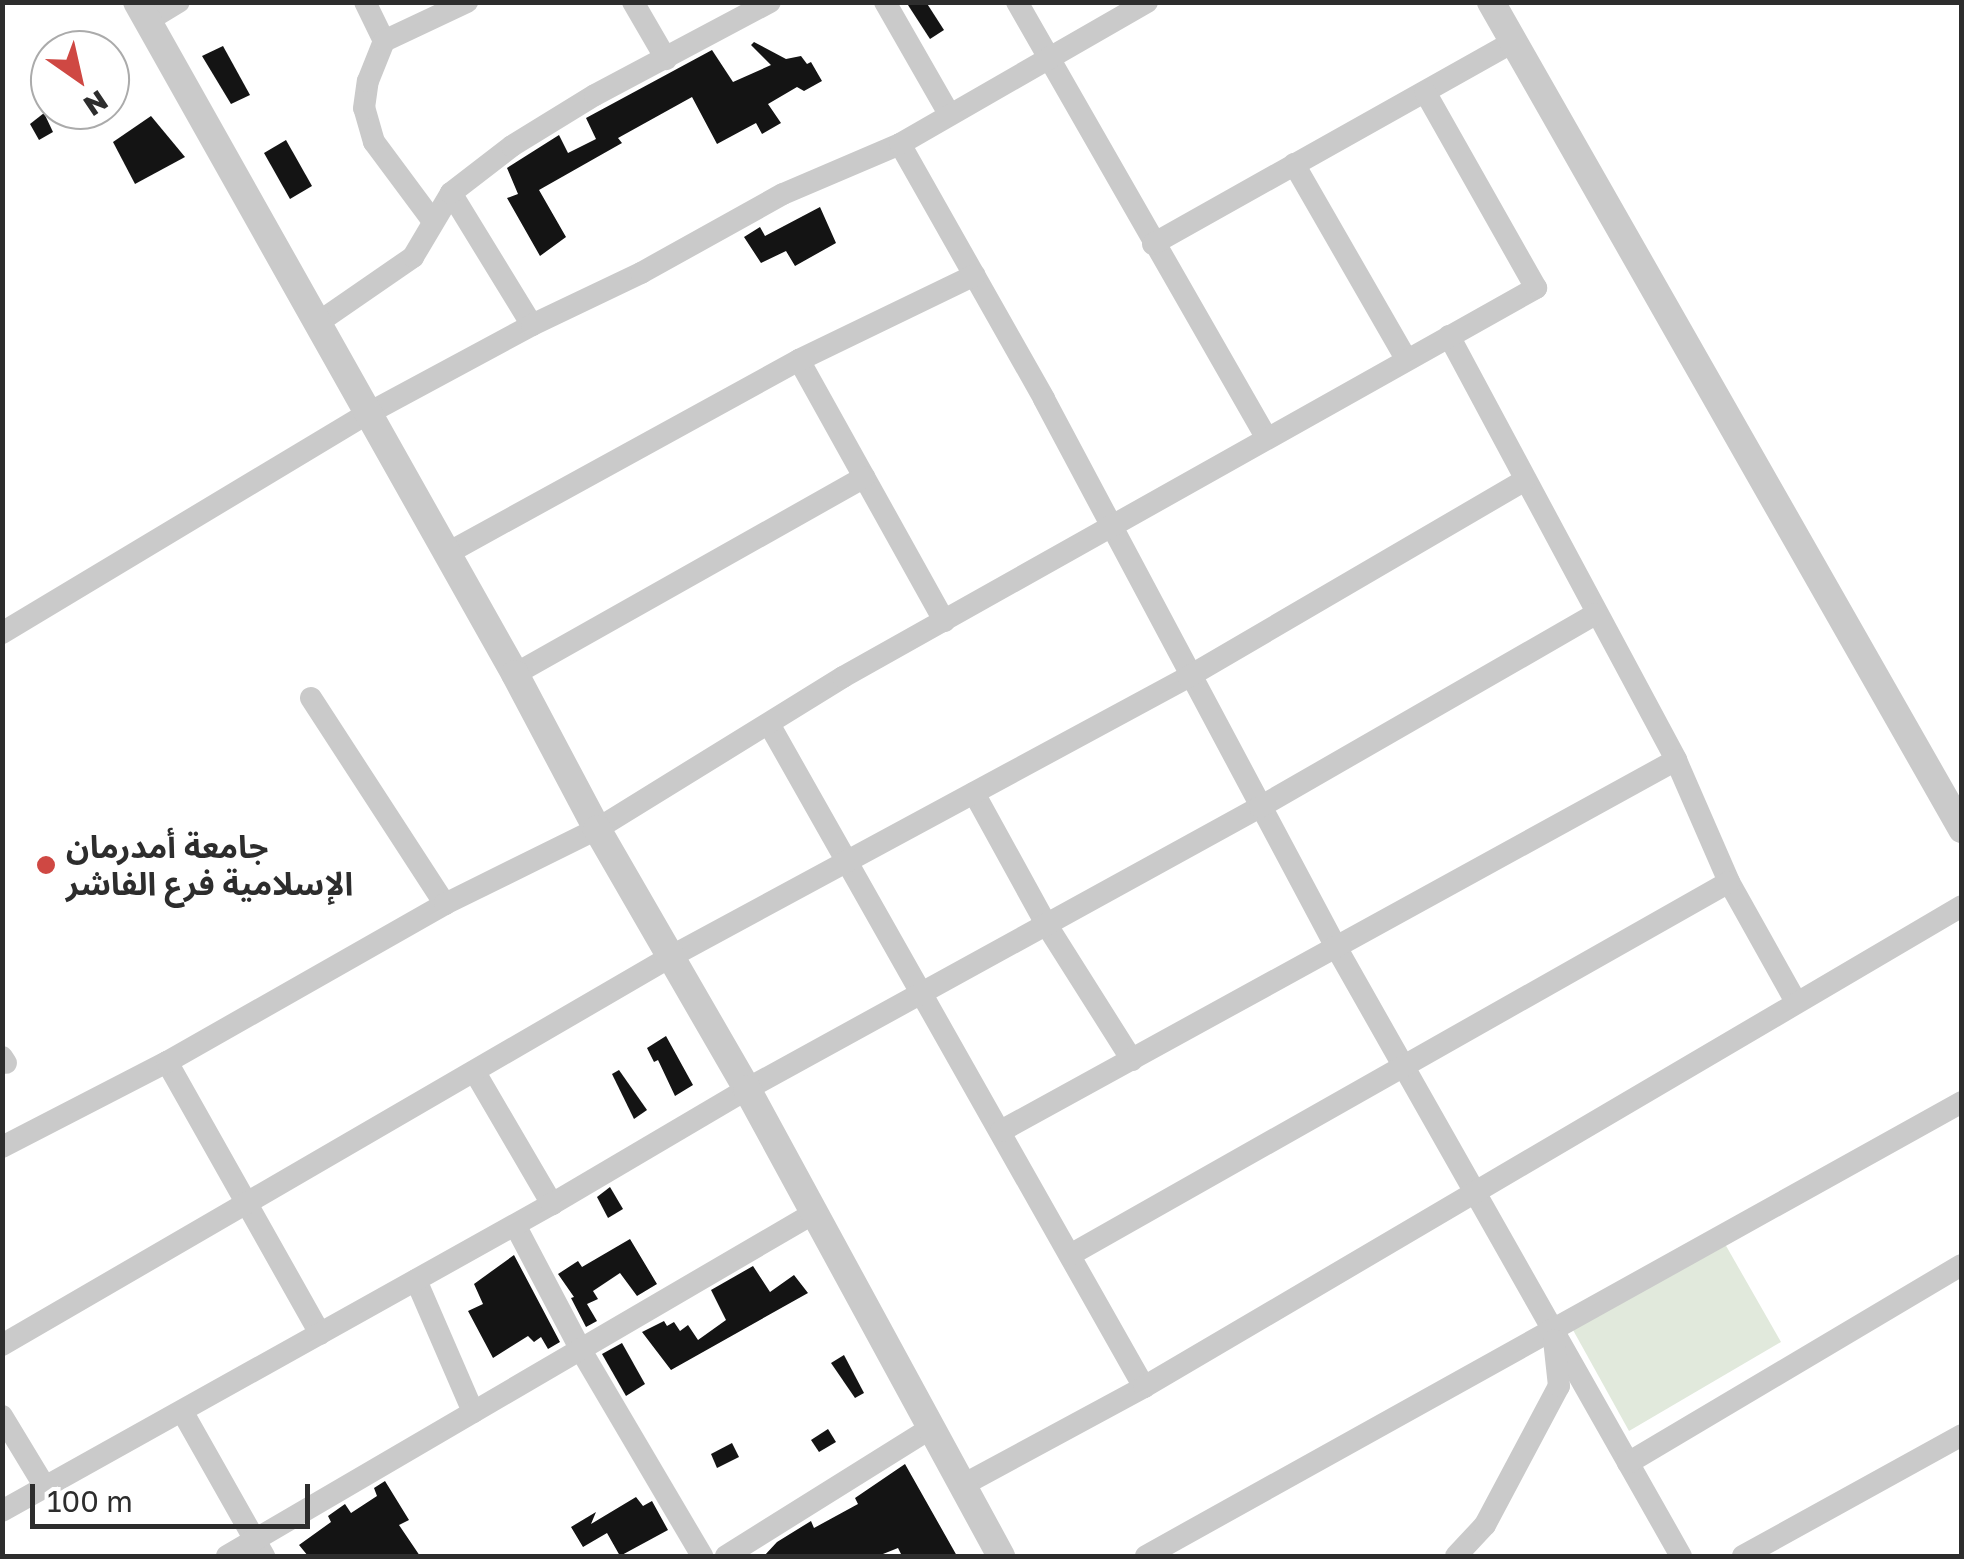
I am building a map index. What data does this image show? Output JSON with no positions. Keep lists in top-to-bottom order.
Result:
{
  "places": ["جامعة أمدرمان الإسلامية فرع الفاشر"],
  "scale_bar": "100 m",
  "north": "bottom right"
}
